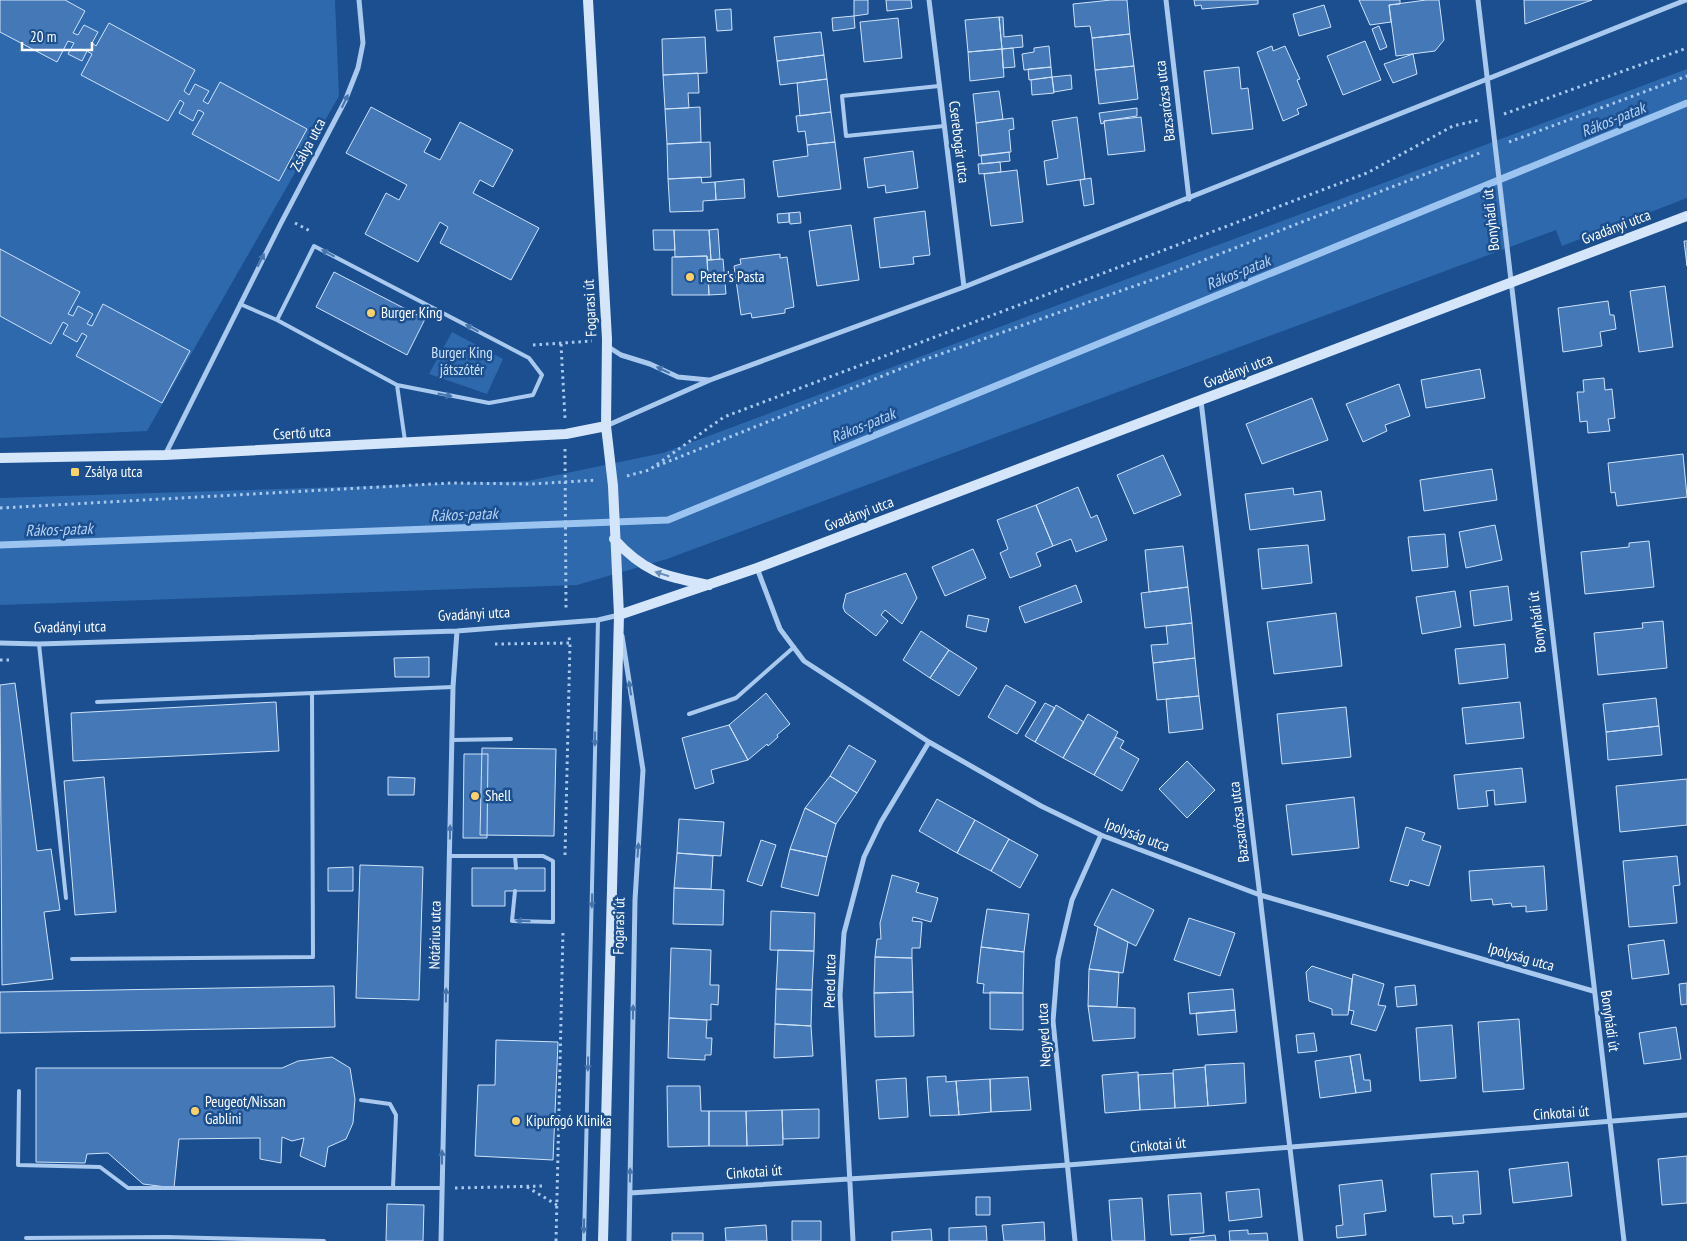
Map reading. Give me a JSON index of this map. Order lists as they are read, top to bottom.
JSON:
{
  "streets": {
    "street": [
      "Bazsarózsa utca",
      "Cserebogár utca",
      "Zsálya utca",
      "Bonyhádi út",
      "Gvadányi utca",
      "Fogarasi út",
      "Csertő utca",
      "Ipolyság utca",
      "Nótárius utca",
      "Pered utca",
      "Negyed utca",
      "Cinkotai út"
    ]
  },
  "crossings": [
    ["Bazsarózsa utca", "Gvadányi utca"],
    ["Bazsarózsa utca", "Ipolyság utca"],
    ["Bazsarózsa utca", "Cinkotai út"],
    ["Zsálya utca", "Csertő utca"],
    ["Bonyhádi út", "Gvadányi utca"],
    ["Bonyhádi út", "Ipolyság utca"],
    ["Bonyhádi út", "Cinkotai út"],
    ["Gvadányi utca", "Fogarasi út"],
    ["Gvadányi utca", "Ipolyság utca"],
    ["Gvadányi utca", "Nótárius utca"],
    ["Fogarasi út", "Csertő utca"],
    ["Fogarasi út", "Cinkotai út"],
    ["Ipolyság utca", "Pered utca"],
    ["Ipolyság utca", "Negyed utca"],
    ["Pered utca", "Cinkotai út"],
    ["Negyed utca", "Cinkotai út"]
  ],
  "one_way": ["Zsálya utca", "Nótárius utca"],
  "water": ["Rákos-patak"],
  "parks": ["Burger King játszótér"],
  "places": {
    "other": [
      "Peter's Pasta",
      "Burger King",
      "Shell",
      "Peugeot/Nissan Gablini",
      "Kipufogó Klinika"
    ],
    "transit": ["Zsálya utca"]
  },
  "scale_bar": "20 m"
}
